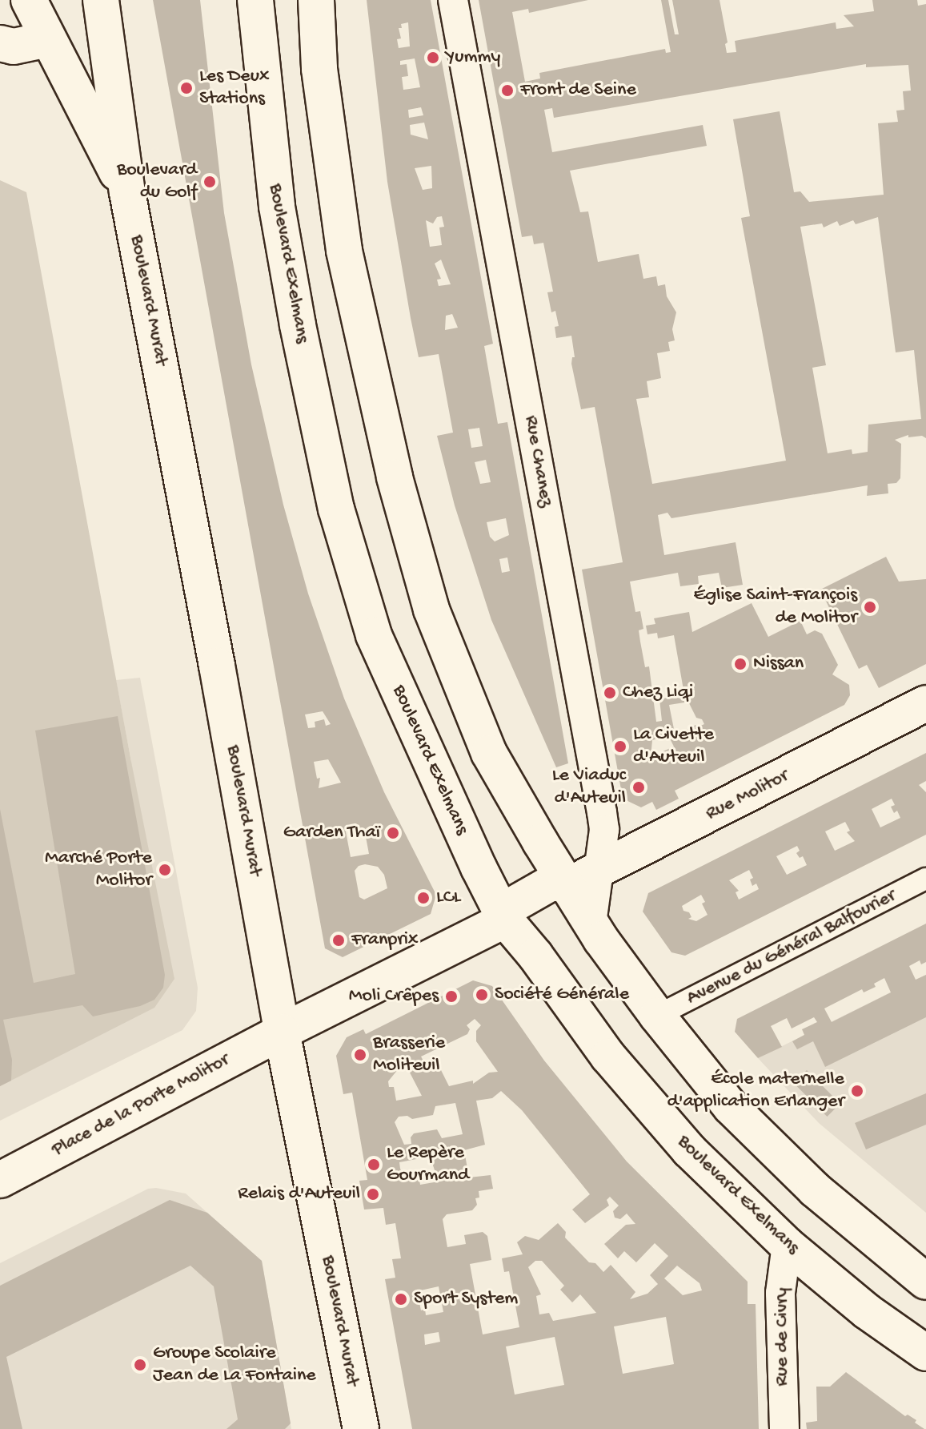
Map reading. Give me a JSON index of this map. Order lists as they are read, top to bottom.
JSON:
{
  "streets": {
    "main road": [
      "Boulevard Exelmans",
      "Boulevard Murat",
      "Rue Molitor",
      "Place de la Porte Molitor"
    ],
    "street": ["Rue Chanez", "Avenue du Général Balfourier", "Rue de Civry"]
  },
  "crossings": [
    ["Boulevard Exelmans", "Rue Molitor"],
    ["Boulevard Exelmans", "Rue de Civry"],
    ["Boulevard Murat", "Rue Molitor"],
    ["Boulevard Murat", "Place de la Porte Molitor"],
    ["Rue Chanez", "Rue Molitor"],
    ["Rue Molitor", "Place de la Porte Molitor"]
  ],
  "places": [
    "Yummy",
    "Les Deux Stations",
    "Front de Seine",
    "Boulevard du Golf",
    "Église Saint-François de Molitor",
    "Nissan",
    "Chez Liqi",
    "La Civette d'Auteuil",
    "Le Viaduc d'Auteuil",
    "Garden Thaï",
    "Marché Porte Molitor",
    "LCL",
    "Franprix",
    "Société Générale",
    "Moli Crêpes",
    "Brasserie Moliteuil",
    "École maternelle d'application Erlanger",
    "Le Repère Gourmand",
    "Relais d'Auteuil",
    "Sport System",
    "Groupe Scolaire Jean de La Fontaine"
  ]
}
